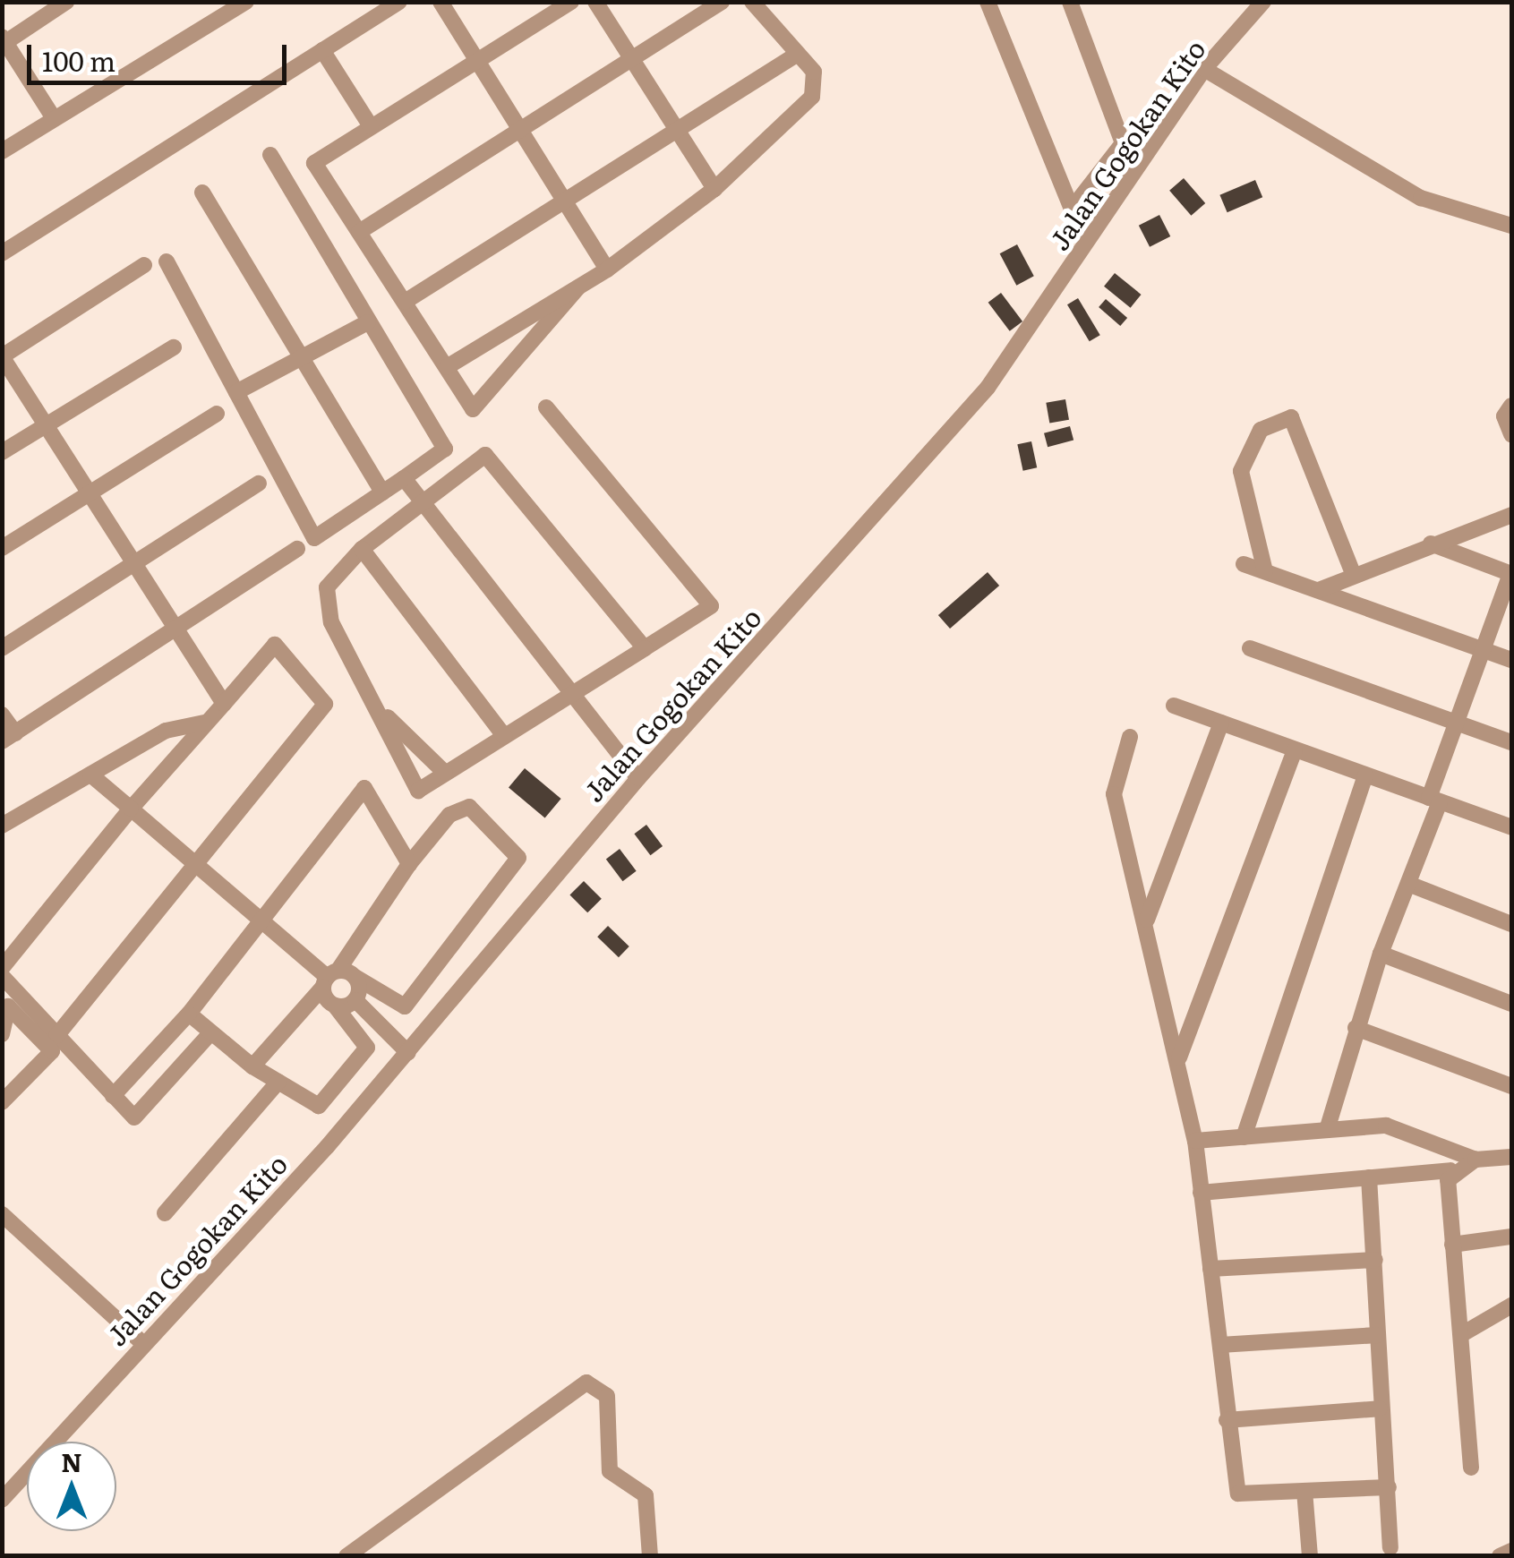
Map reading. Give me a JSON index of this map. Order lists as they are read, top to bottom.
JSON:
{
  "streets": {
    "street": ["Jalan Gogokan Kito"]
  },
  "scale_bar": "100 m",
  "north": "top"
}
